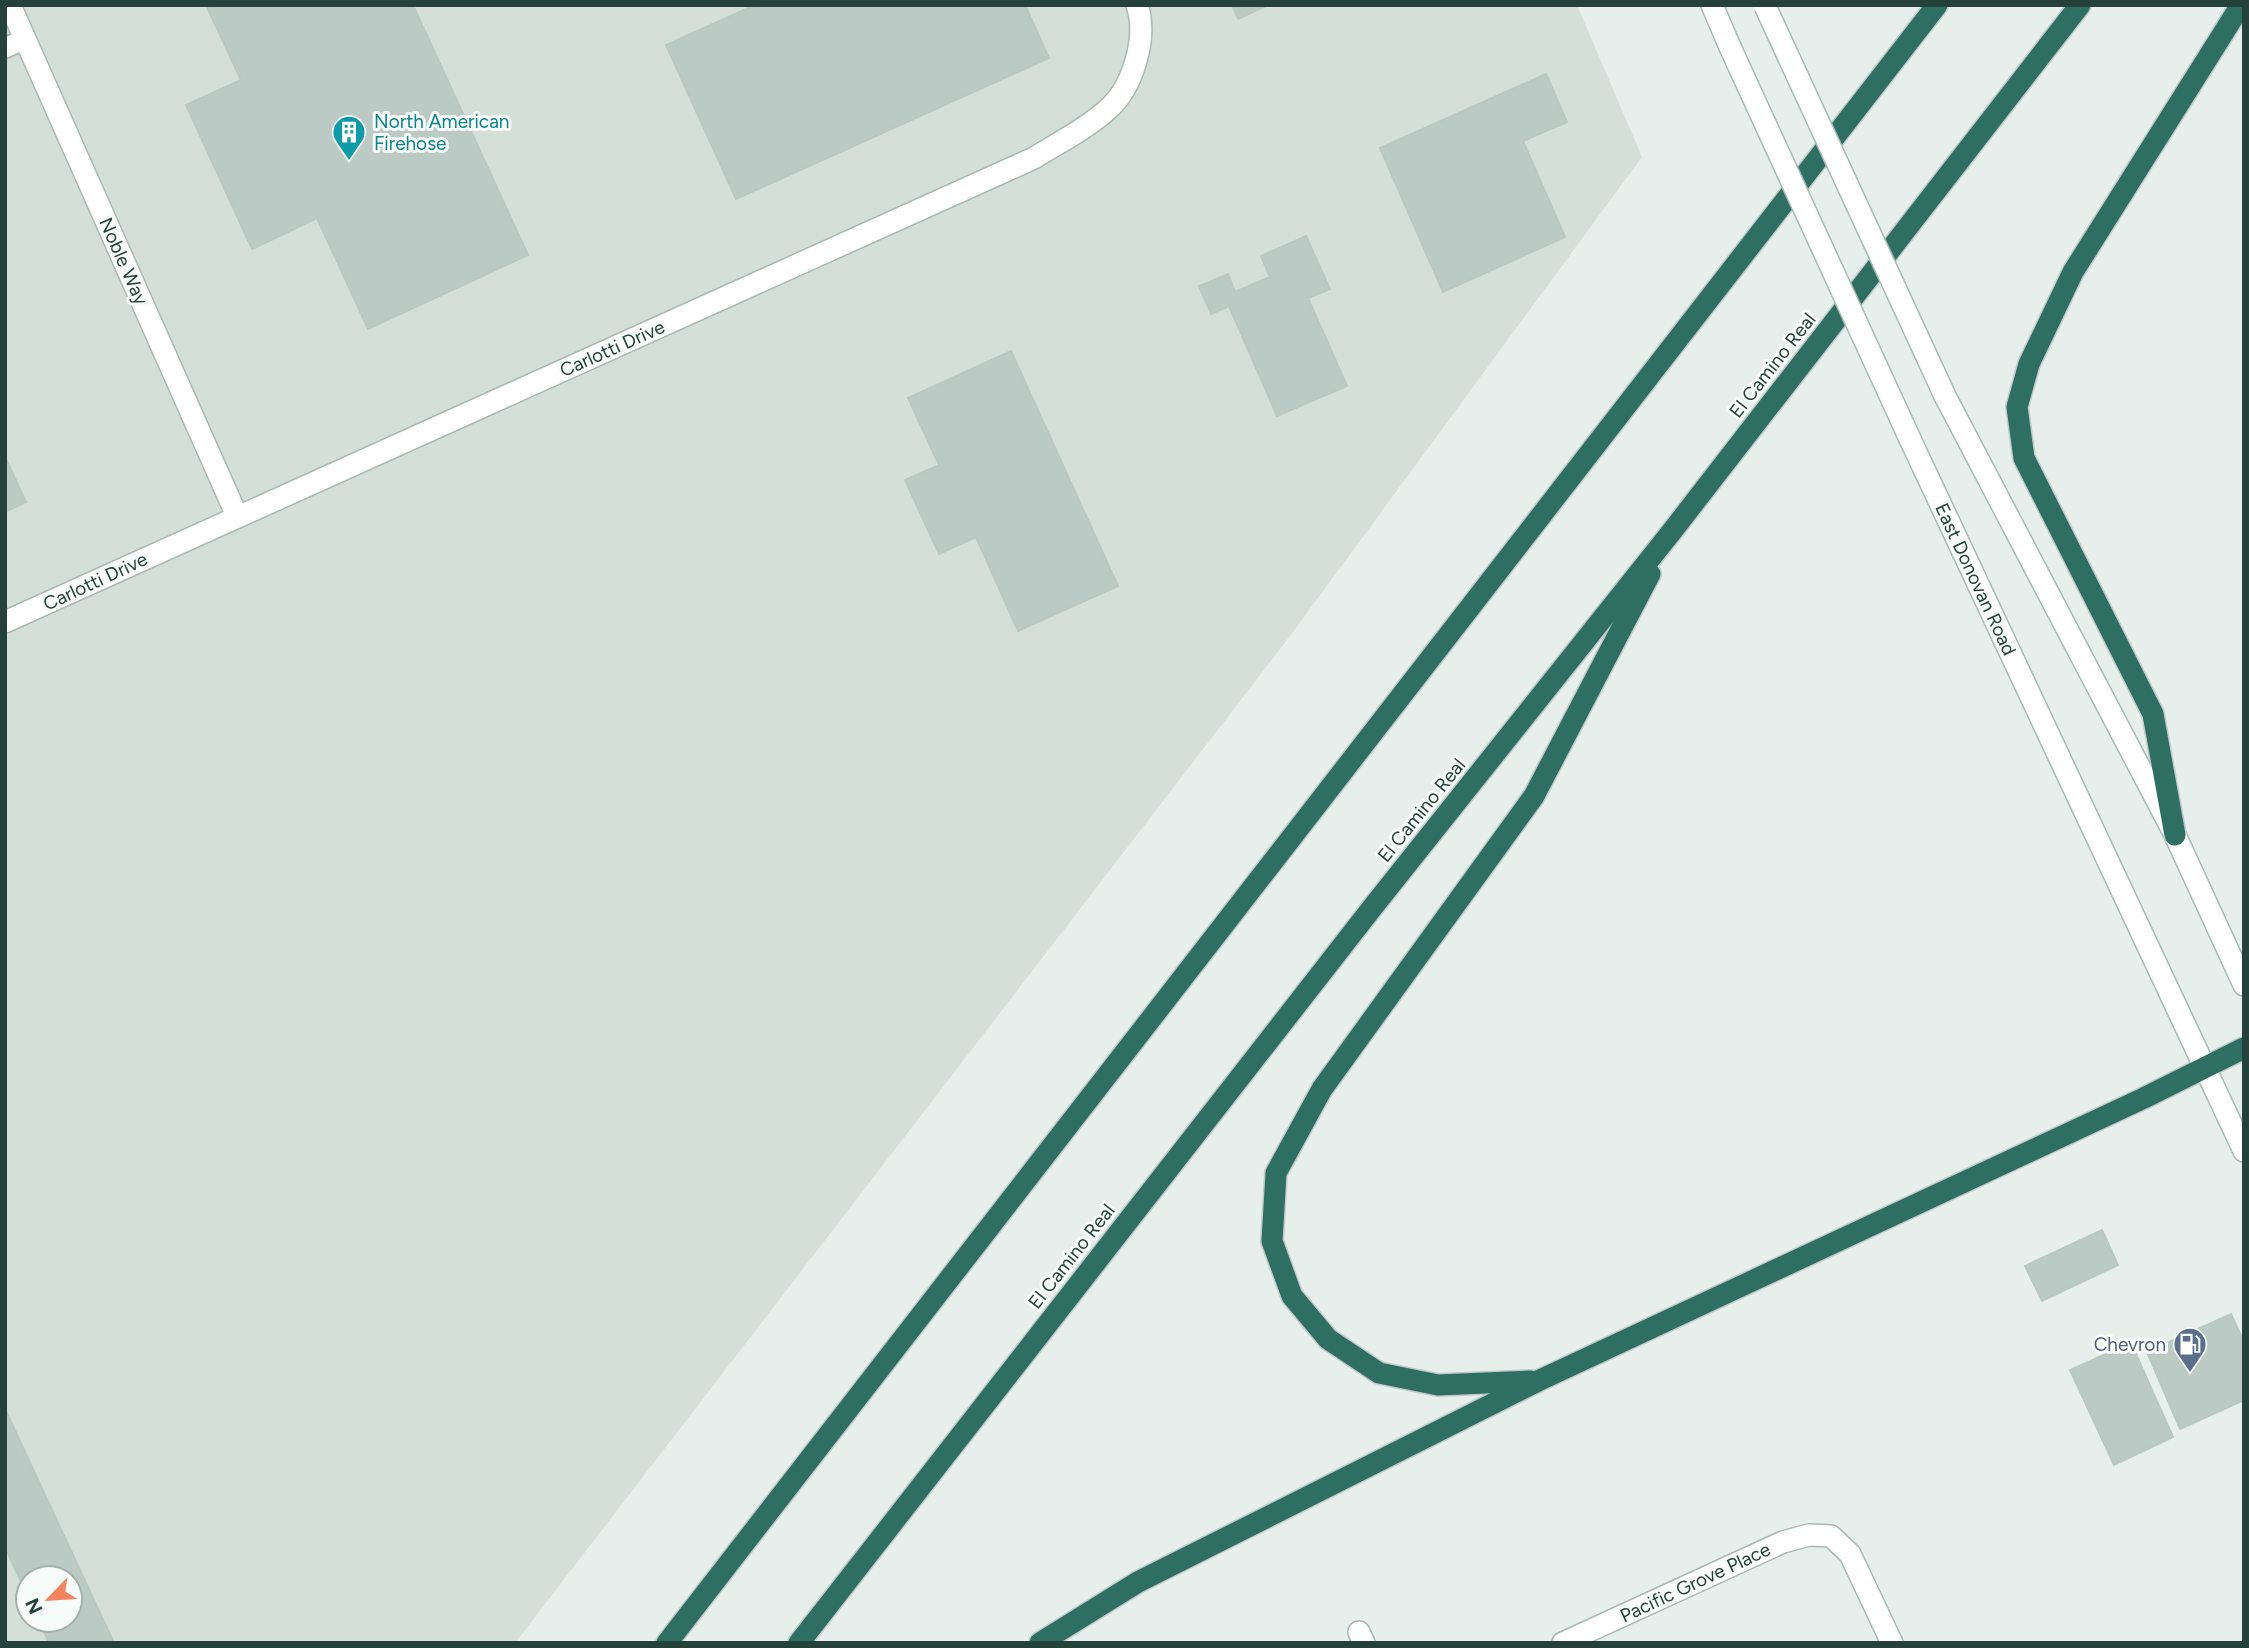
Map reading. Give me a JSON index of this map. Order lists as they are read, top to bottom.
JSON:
{
  "streets": {
    "highway": ["El Camino Real"],
    "main road": [
      "Noble Way",
      "Carlotti Drive",
      "East Donovan Road",
      "Pacific Grove Place"
    ]
  },
  "crossings": [
    ["Noble Way", "Carlotti Drive"]
  ],
  "places": {
    "building": ["North American Firehose"],
    "fuel station": ["Chevron"]
  },
  "north": "bottom left"
}
